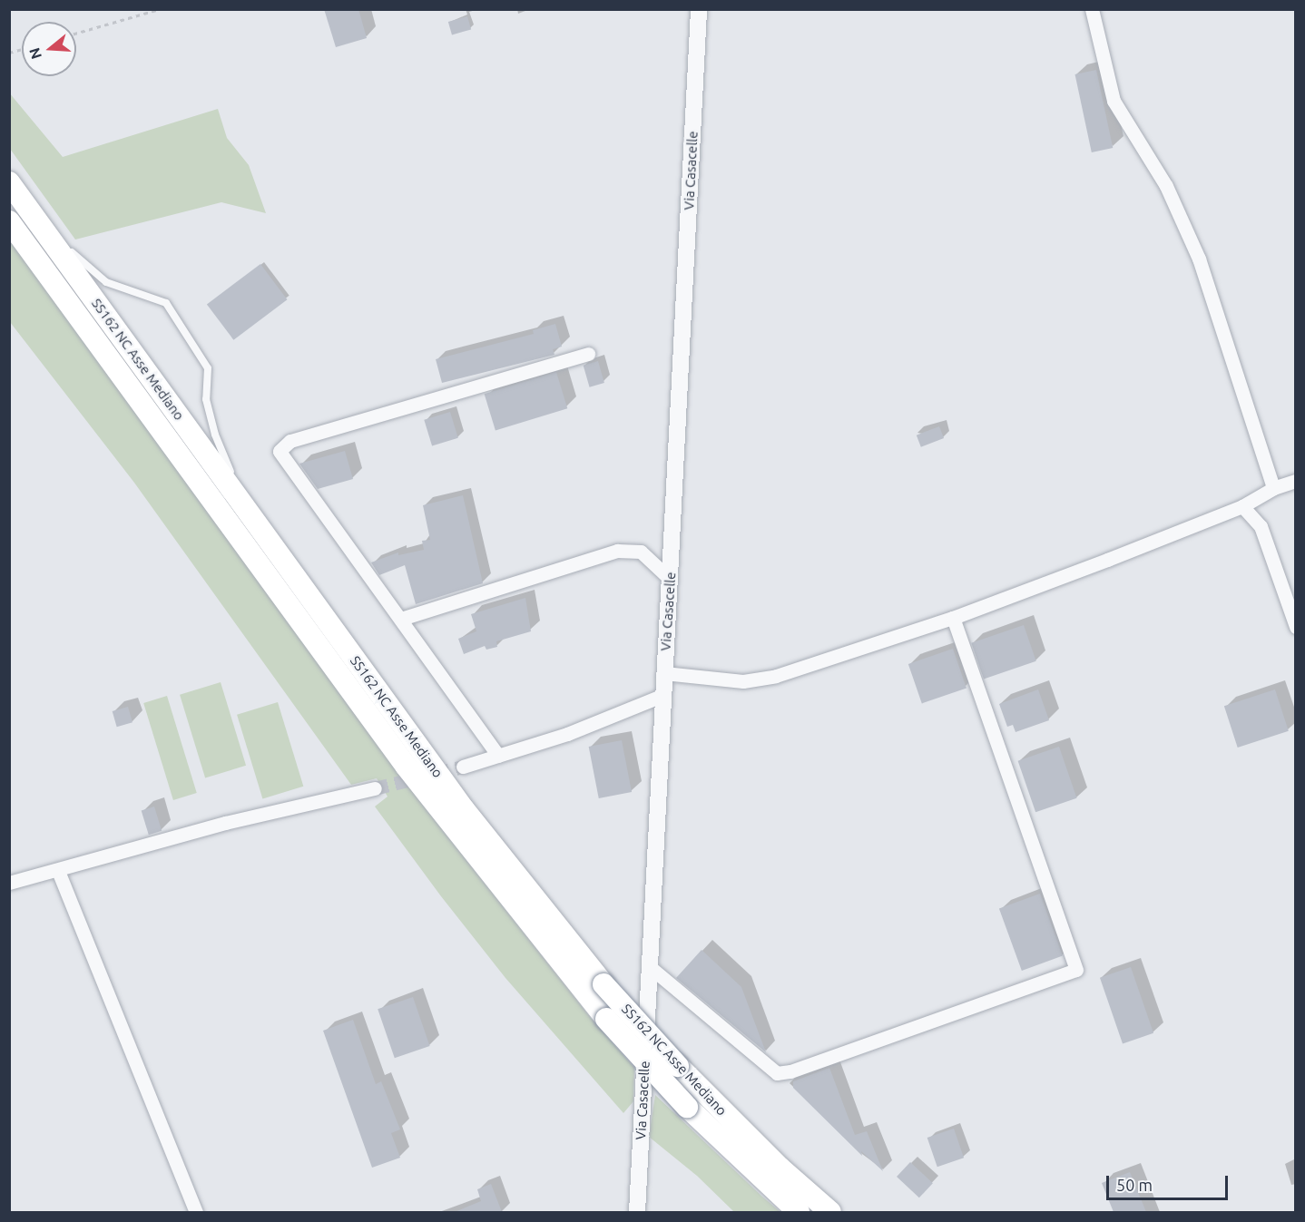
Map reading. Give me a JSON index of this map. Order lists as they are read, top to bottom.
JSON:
{
  "streets": {
    "highway": ["SS162 NC Asse Mediano"],
    "street": ["Via Casacelle"]
  },
  "scale_bar": "50 m",
  "north": "left"
}
